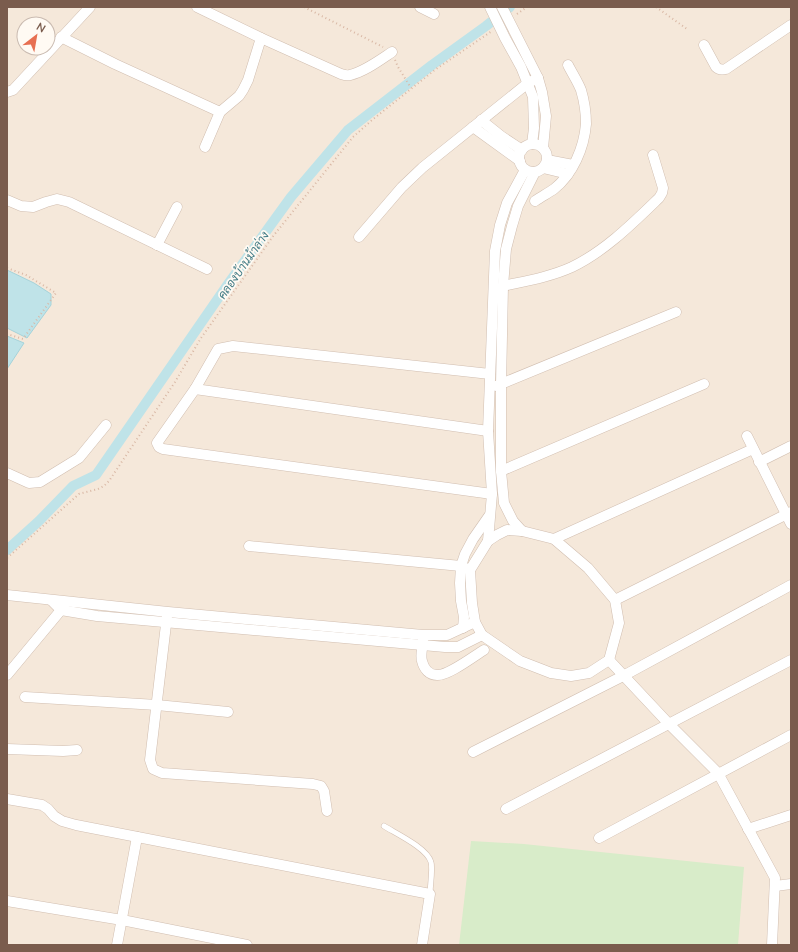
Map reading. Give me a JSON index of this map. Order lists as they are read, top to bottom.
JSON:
{
  "water": ["คลองบ้านม้าล่าง"],
  "north": "top right"
}
